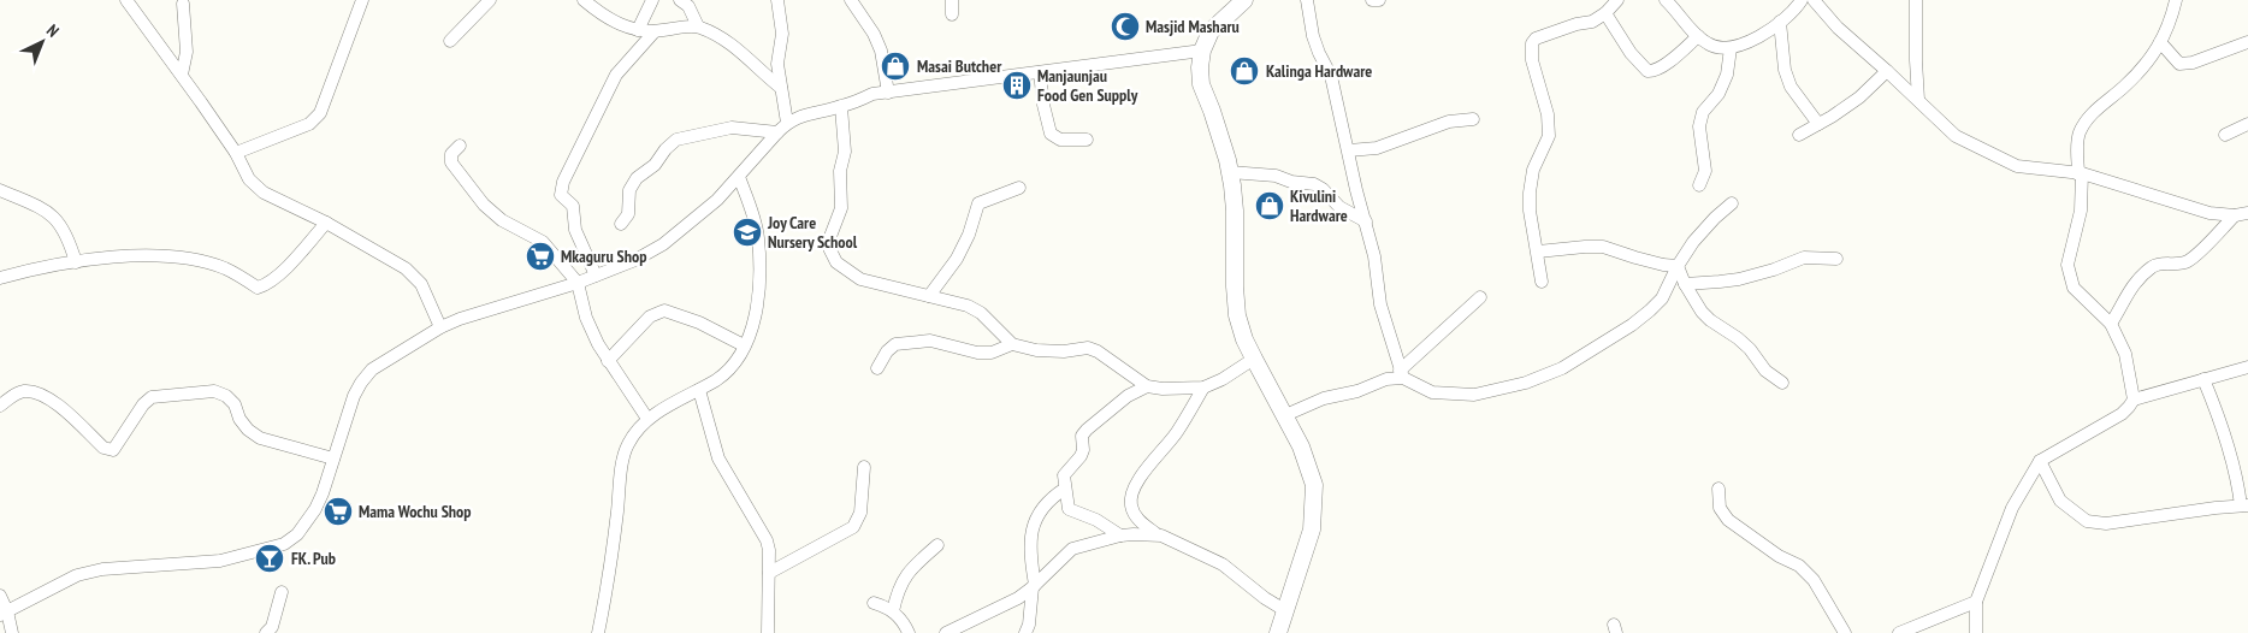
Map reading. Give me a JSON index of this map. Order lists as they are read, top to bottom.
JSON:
{
  "places": {
    "mosque": ["Masjid Masharu"],
    "shop": ["Masai Butcher", "Kalinga Hardware", "Kivulini Hardware"],
    "building": ["Manjaunjau Food Gen Supply"],
    "school or university": ["Joy Care Nursery School"],
    "supermarket": ["Mkaguru Shop", "Mama Wochu Shop"],
    "bar": ["FK. Pub"]
  },
  "north": "top right"
}
